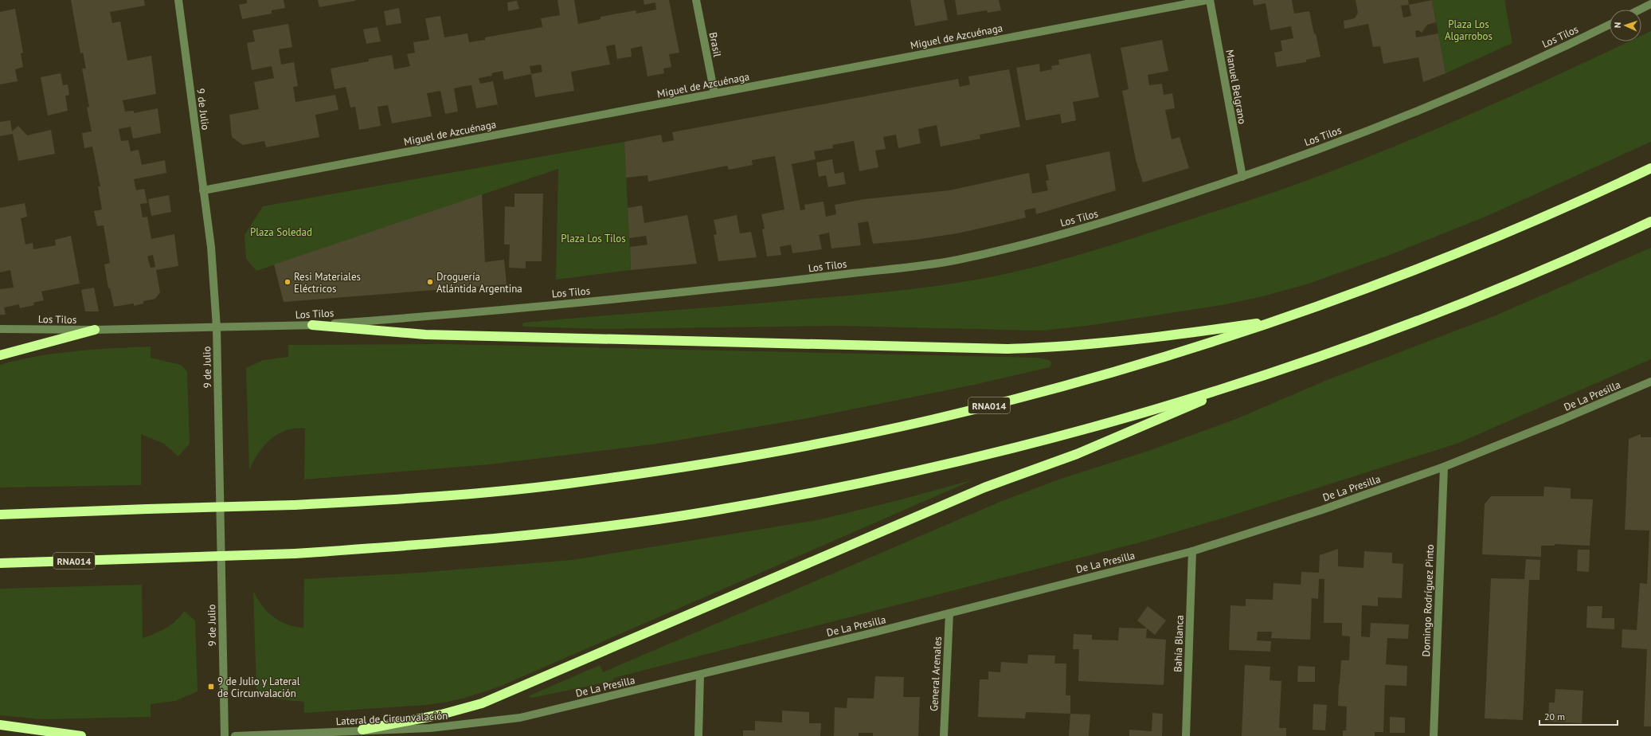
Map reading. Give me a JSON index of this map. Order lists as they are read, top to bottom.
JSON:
{
  "streets": {
    "highway": ["RNA014"],
    "street": [
      "Miguel de Azcuénaga",
      "Los Tilos",
      "Brasil",
      "Manuel Belgrano",
      "9 de Julio",
      "De La Presilla",
      "Domingo Rodríguez Pinto",
      "Bahía Blanca",
      "General Arenales",
      "Lateral de Circunvalación"
    ]
  },
  "crossings": [
    ["Miguel de Azcuénaga", "Brasil"],
    ["Miguel de Azcuénaga", "Manuel Belgrano"],
    ["Miguel de Azcuénaga", "9 de Julio"],
    ["Los Tilos", "Manuel Belgrano"],
    ["Los Tilos", "9 de Julio"],
    ["De La Presilla", "Domingo Rodríguez Pinto"],
    ["De La Presilla", "Bahía Blanca"],
    ["De La Presilla", "General Arenales"],
    ["De La Presilla", "Lateral de Circunvalación"]
  ],
  "parks": ["Plaza Los Algarrobos", "Plaza Soledad", "Plaza Los Tilos"],
  "places": {
    "other": ["Resi Materiales Eléctricos", "Droguería Atlántida Argentina"],
    "transit": ["9 de Julio y Lateral de Circunvalación"]
  },
  "scale_bar": "20 m",
  "north": "left"
}
